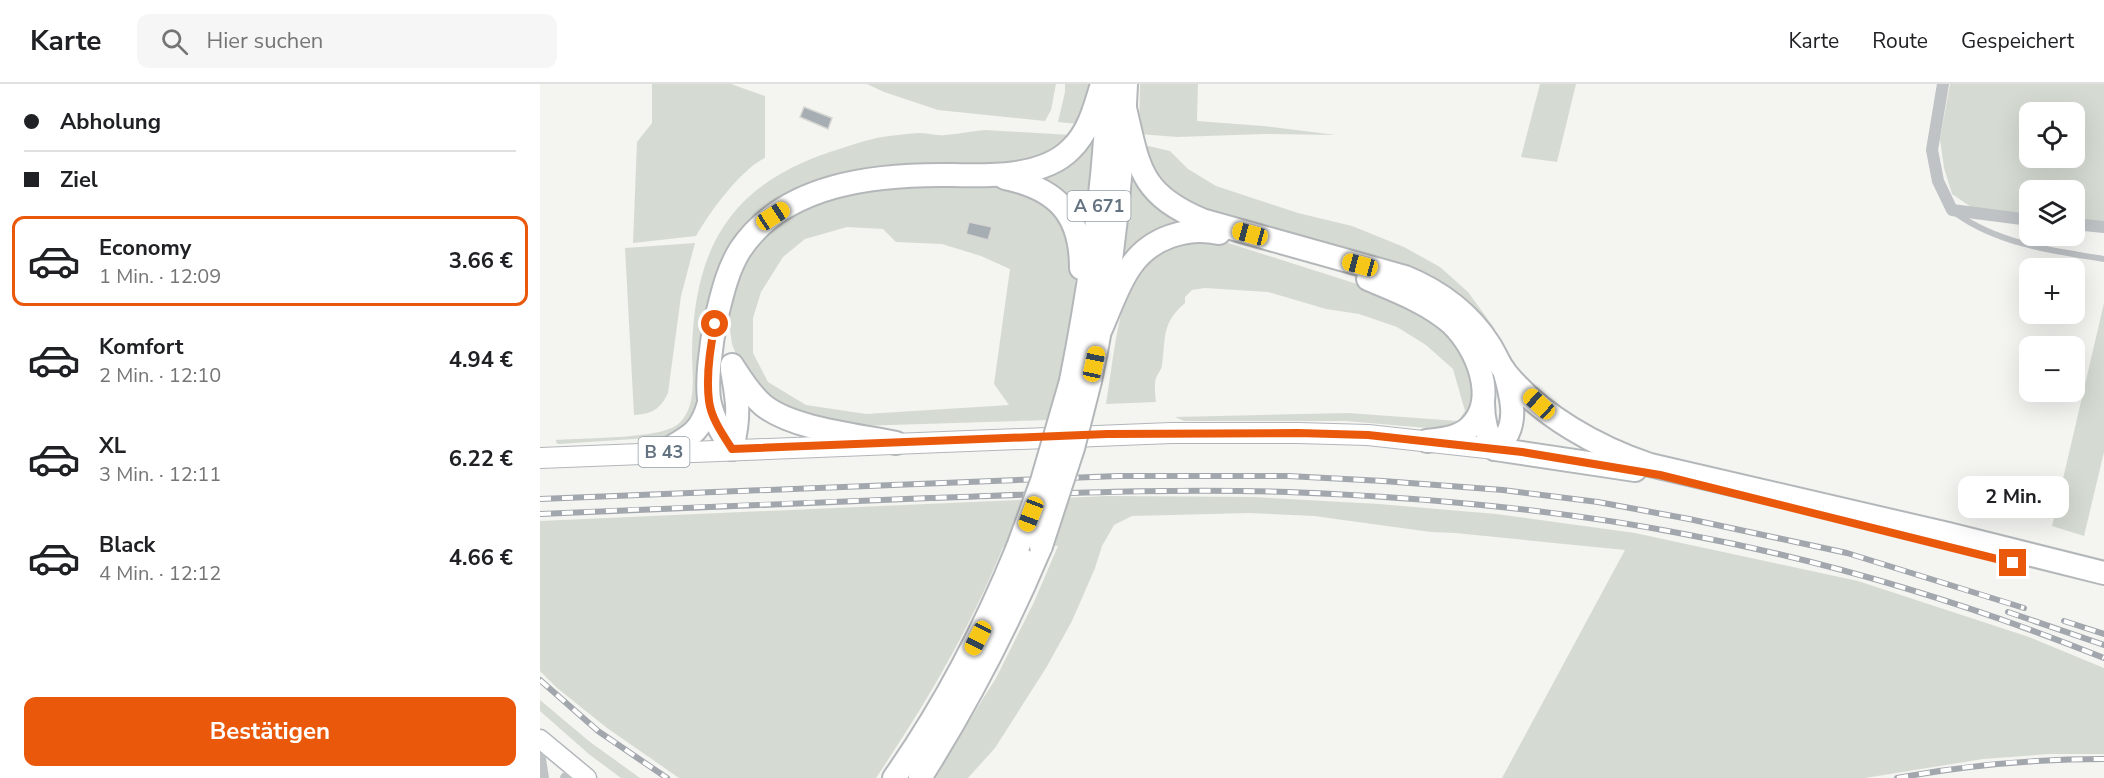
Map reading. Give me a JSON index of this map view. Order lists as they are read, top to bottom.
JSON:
{
  "streets": {
    "highway": ["A 671", "B 43"]
  },
  "page": {
    "header": "Karte",
    "search": "Hier suchen",
    "nav": ["Karte", "Route", "Gespeichert"],
    "banner": ["Abholung", "Ziel"],
    "map_buttons": ["+", "−"],
    "list": [
      {
        "name": "Economy",
        "note": "1 Min. · 12:09",
        "value": "3.66 €"
      },
      {
        "name": "Komfort",
        "note": "2 Min. · 12:10",
        "value": "4.94 €"
      },
      {
        "name": "XL",
        "note": "3 Min. · 12:11",
        "value": "6.22 €"
      },
      {
        "name": "Black",
        "note": "4 Min. · 12:12",
        "value": "4.66 €"
      }
    ],
    "bubble": "2 Min.",
    "buttons": "Bestätigen"
  }
}
